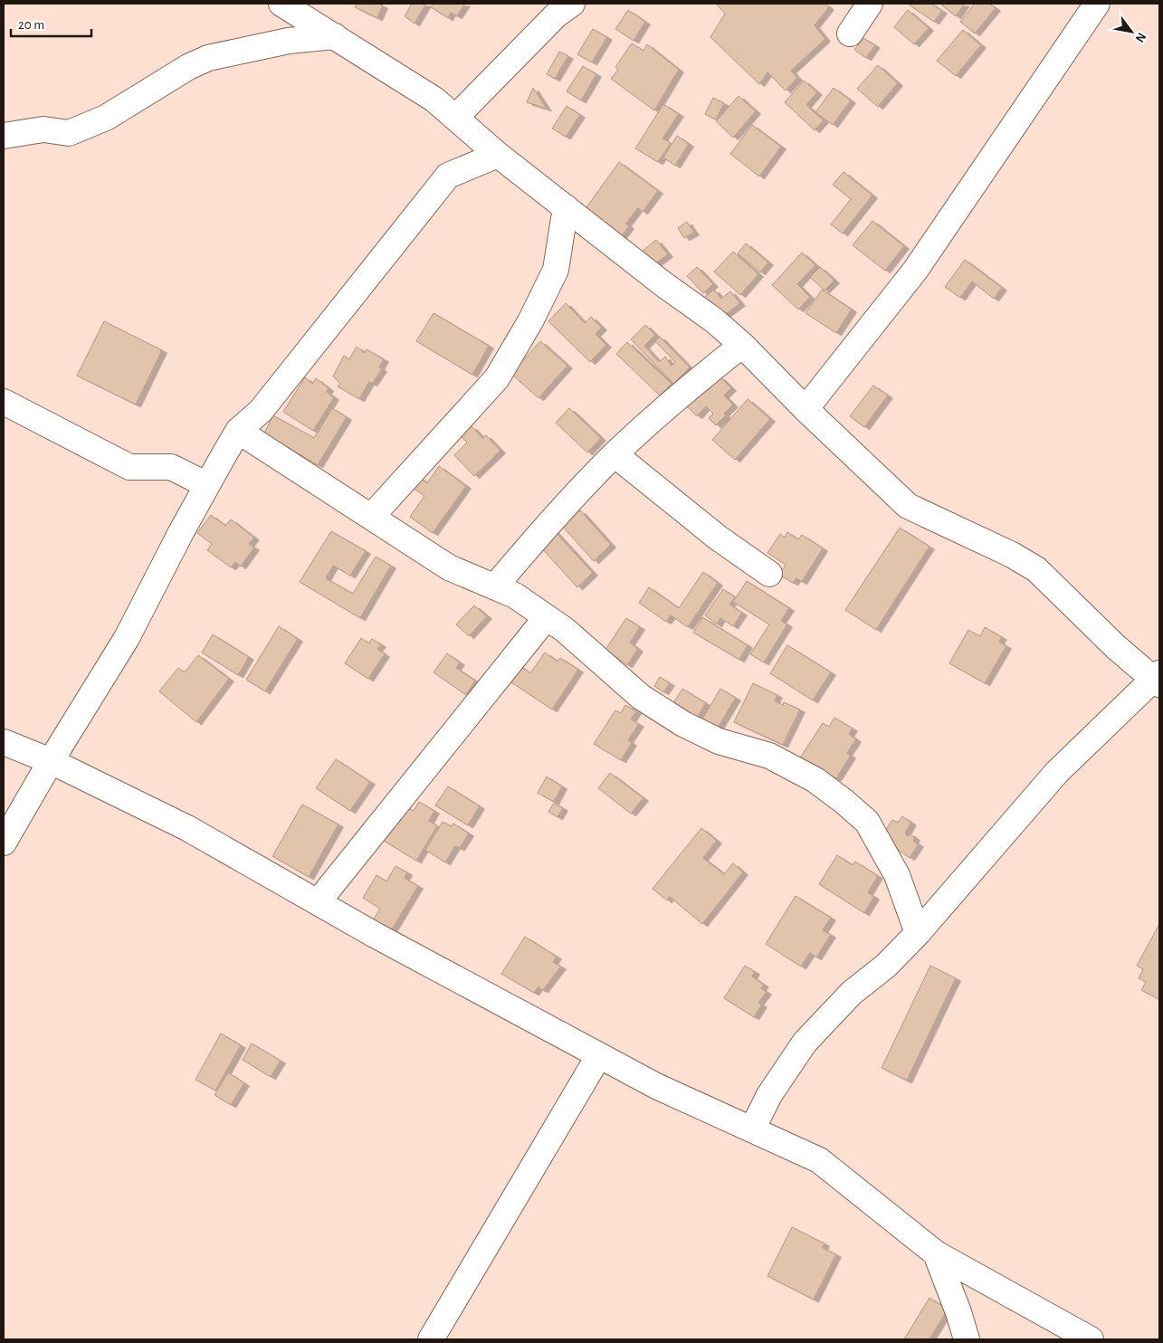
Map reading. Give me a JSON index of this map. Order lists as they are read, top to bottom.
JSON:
{
  "scale_bar": "20 m",
  "north": "bottom right"
}
